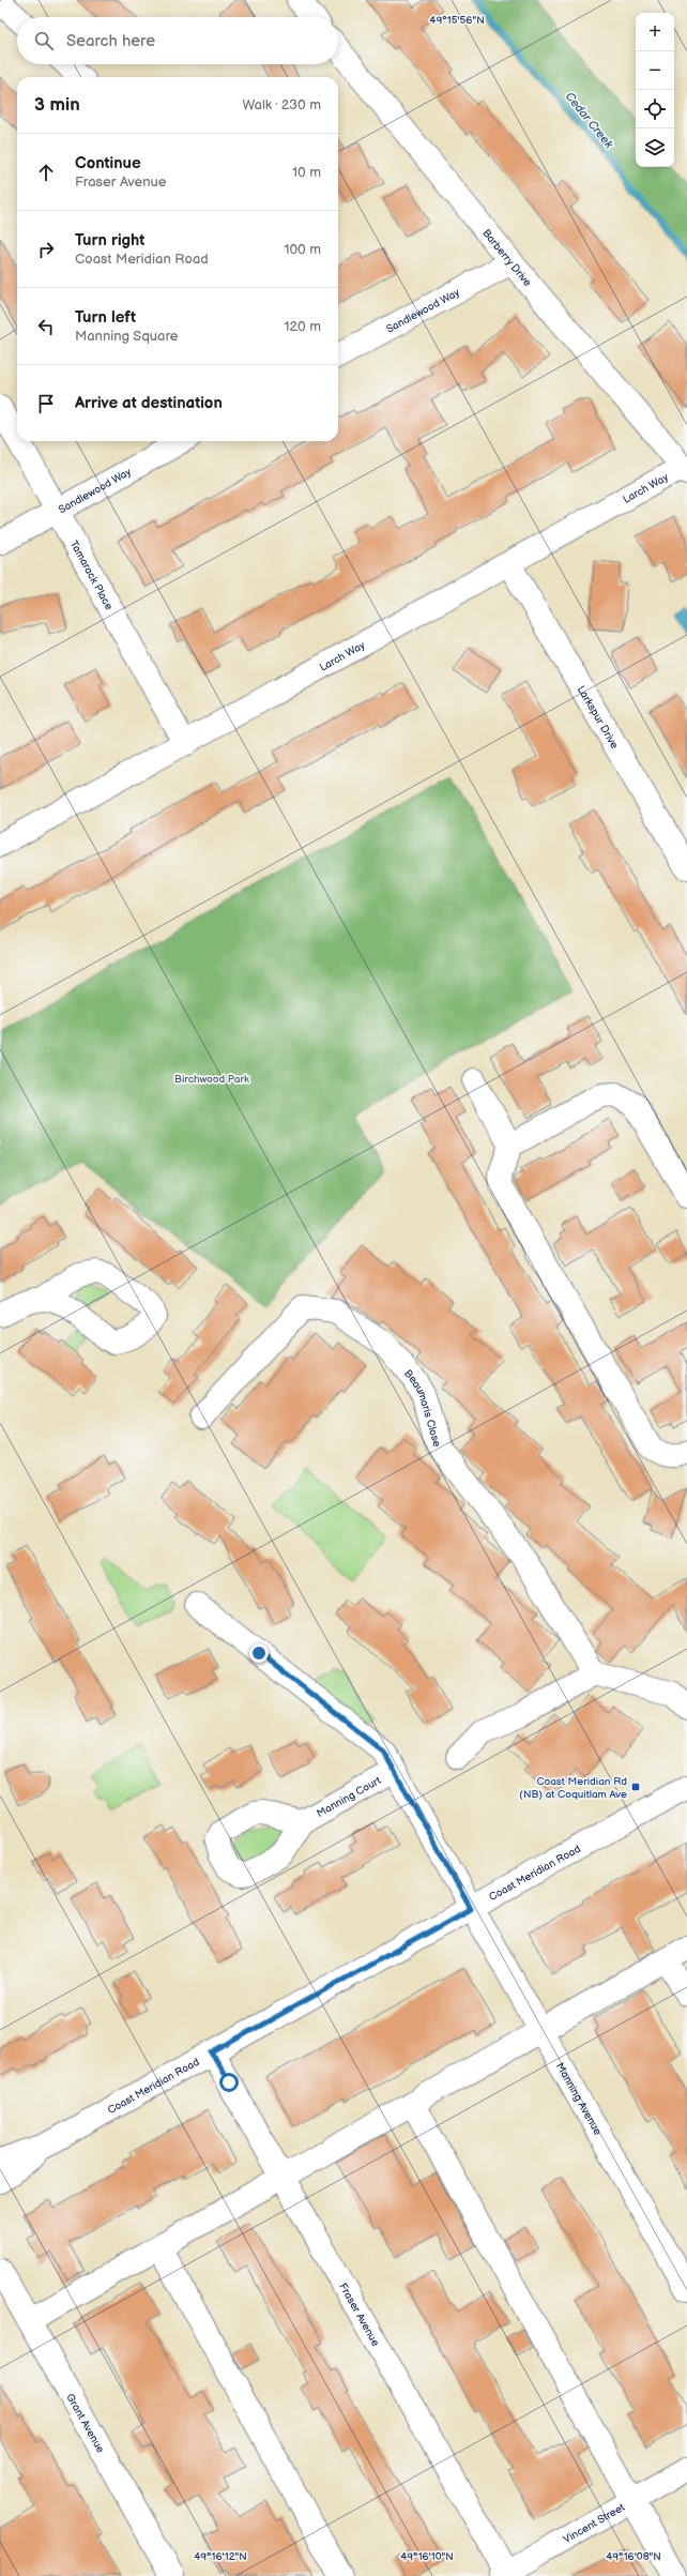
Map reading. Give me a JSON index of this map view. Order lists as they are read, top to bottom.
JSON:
{
  "streets": {
    "street": [
      "Barberry Drive",
      "Sandlewood Way",
      "Larch Way",
      "Tamarack Place",
      "Larkspur Drive",
      "Beaumaris Close",
      "Manning Court",
      "Coast Meridian Road",
      "Manning Avenue",
      "Fraser Avenue",
      "Grant Avenue",
      "Vincent Street"
    ]
  },
  "crossings": [
    ["Barberry Drive", "Sandlewood Way"],
    ["Barberry Drive", "Larch Way"],
    ["Sandlewood Way", "Tamarack Place"],
    ["Larch Way", "Tamarack Place"],
    ["Larch Way", "Larkspur Drive"],
    ["Manning Court", "Manning Avenue"],
    ["Coast Meridian Road", "Manning Avenue"],
    ["Coast Meridian Road", "Fraser Avenue"],
    ["Fraser Avenue", "Vincent Street"]
  ],
  "water": ["Cedar Creek"],
  "parks": ["Birchwood Park"],
  "places": {
    "transit": ["Coast Meridian Rd (NB) at Coquitlam Ave"]
  },
  "page": {
    "map_buttons": ["+", "−"],
    "search": "Search here",
    "heading": ["3 min", "Walk · 230 m"],
    "list": [
      ["Continue", "Fraser Avenue", "10 m"],
      ["Turn right", "Coast Meridian Road", "100 m"],
      ["Turn left", "Manning Square", "120 m"],
      "Arrive at destination"
    ]
  },
  "coordinates": [
    "49°15'56\"N",
    "49°16'12\"N",
    "49°16'10\"N",
    "49°16'08\"N"
  ]
}
